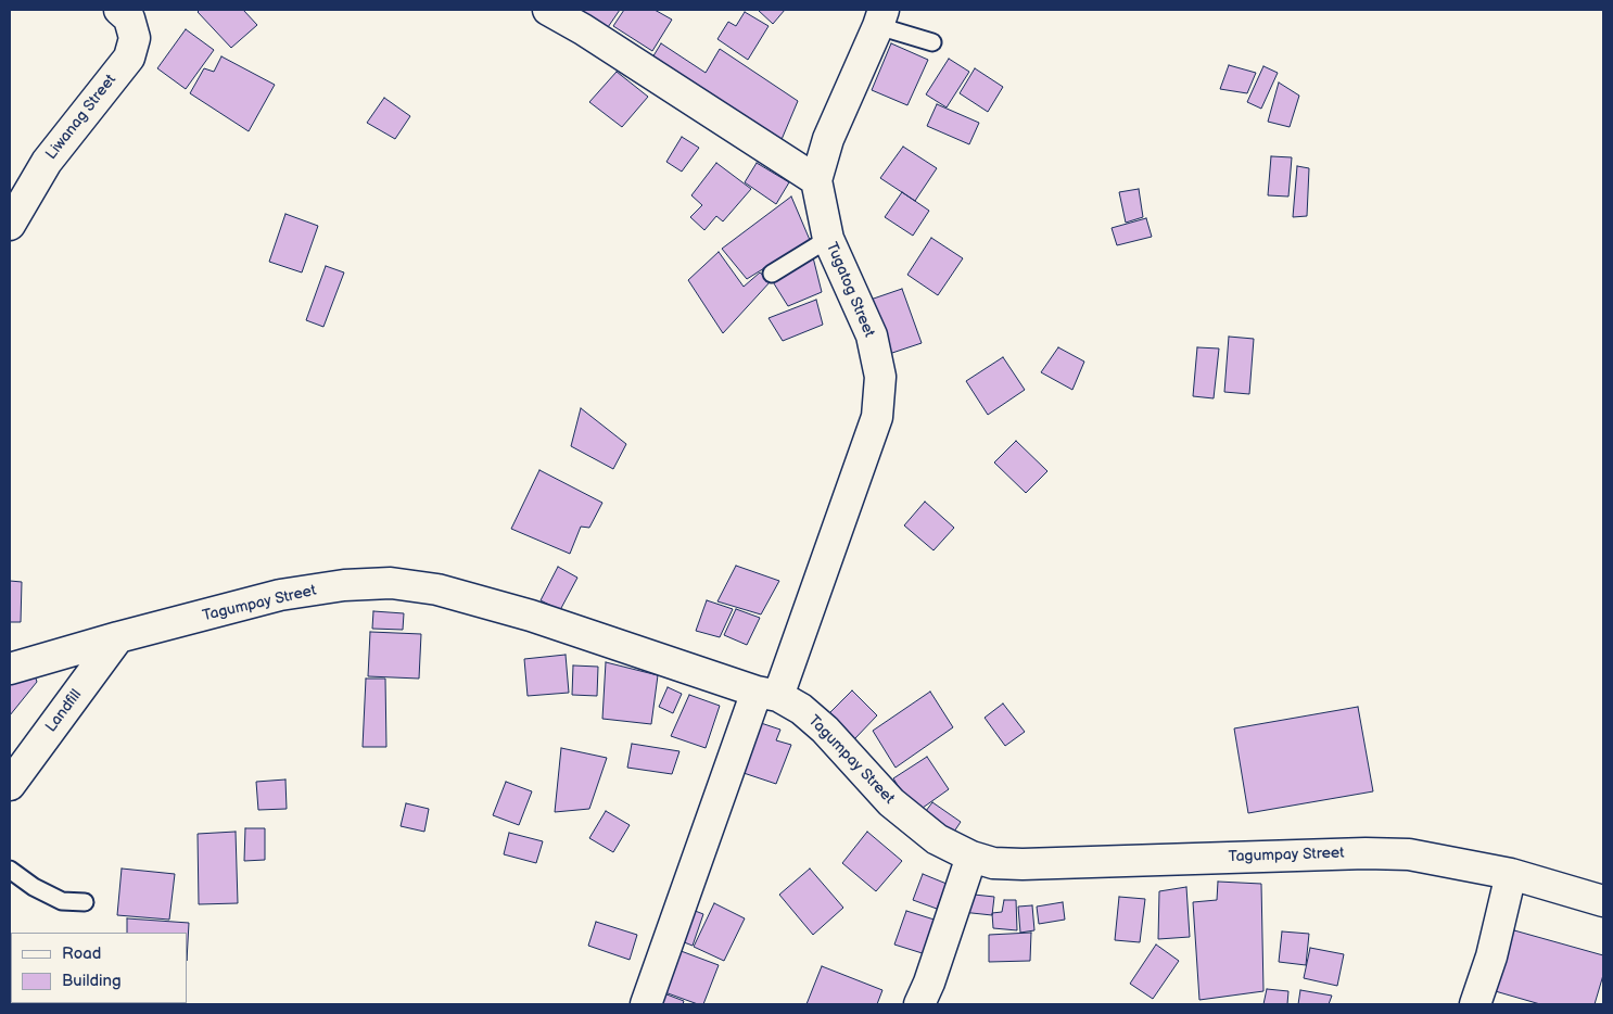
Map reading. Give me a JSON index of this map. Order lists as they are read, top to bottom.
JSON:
{
  "streets": {
    "street": [
      "Liwanag Street",
      "Tugatog Street",
      "Tagumpay Street",
      "Landfill"
    ]
  },
  "crossings": [
    ["Tugatog Street", "Tagumpay Street"],
    ["Tagumpay Street", "Landfill"]
  ],
  "legend": ["Road", "Building"]
}
